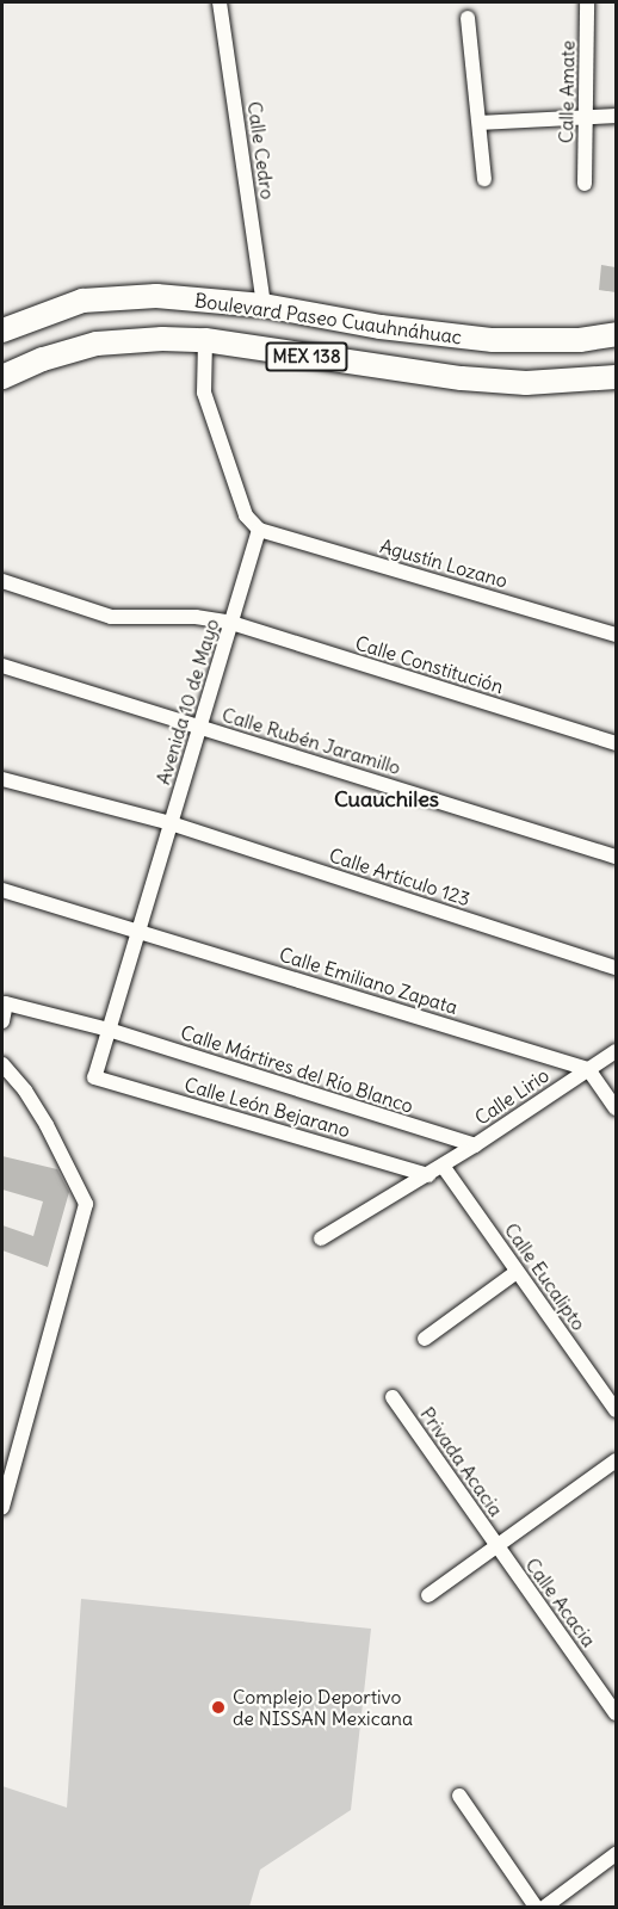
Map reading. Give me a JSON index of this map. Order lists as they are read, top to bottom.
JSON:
{
  "streets": {
    "main road": ["Boulevard Paseo Cuauhnáhuac", "MEX 138"],
    "street": [
      "Calle Amate",
      "Calle Cedro",
      "Agustín Lozano",
      "Calle Constitución",
      "Avenida 10 de Mayo",
      "Calle Rubén Jaramillo",
      "Calle Artículo 123",
      "Calle Emiliano Zapata",
      "Calle Mártires del Río Blanco",
      "Calle Lirio",
      "Calle León Bejarano",
      "Calle Eucalipto",
      "Privada Acacia",
      "Calle Acacia"
    ]
  },
  "crossings": [
    ["Calle Cedro", "Boulevard Paseo Cuauhnáhuac"],
    ["Agustín Lozano", "Avenida 10 de Mayo"],
    ["Calle Constitución", "Avenida 10 de Mayo"],
    ["Avenida 10 de Mayo", "Calle Rubén Jaramillo"],
    ["Avenida 10 de Mayo", "Calle Artículo 123"],
    ["Avenida 10 de Mayo", "Calle Emiliano Zapata"],
    ["Avenida 10 de Mayo", "Calle Mártires del Río Blanco"],
    ["Avenida 10 de Mayo", "Calle León Bejarano"],
    ["Calle Emiliano Zapata", "Calle Lirio"],
    ["Calle Mártires del Río Blanco", "Calle Lirio"],
    ["Calle Lirio", "Calle León Bejarano"],
    ["Calle Lirio", "Calle Eucalipto"],
    ["Privada Acacia", "Calle Acacia"]
  ],
  "districts": ["Cuauchiles"],
  "places": ["Complejo Deportivo de NISSAN Mexicana"]
}
